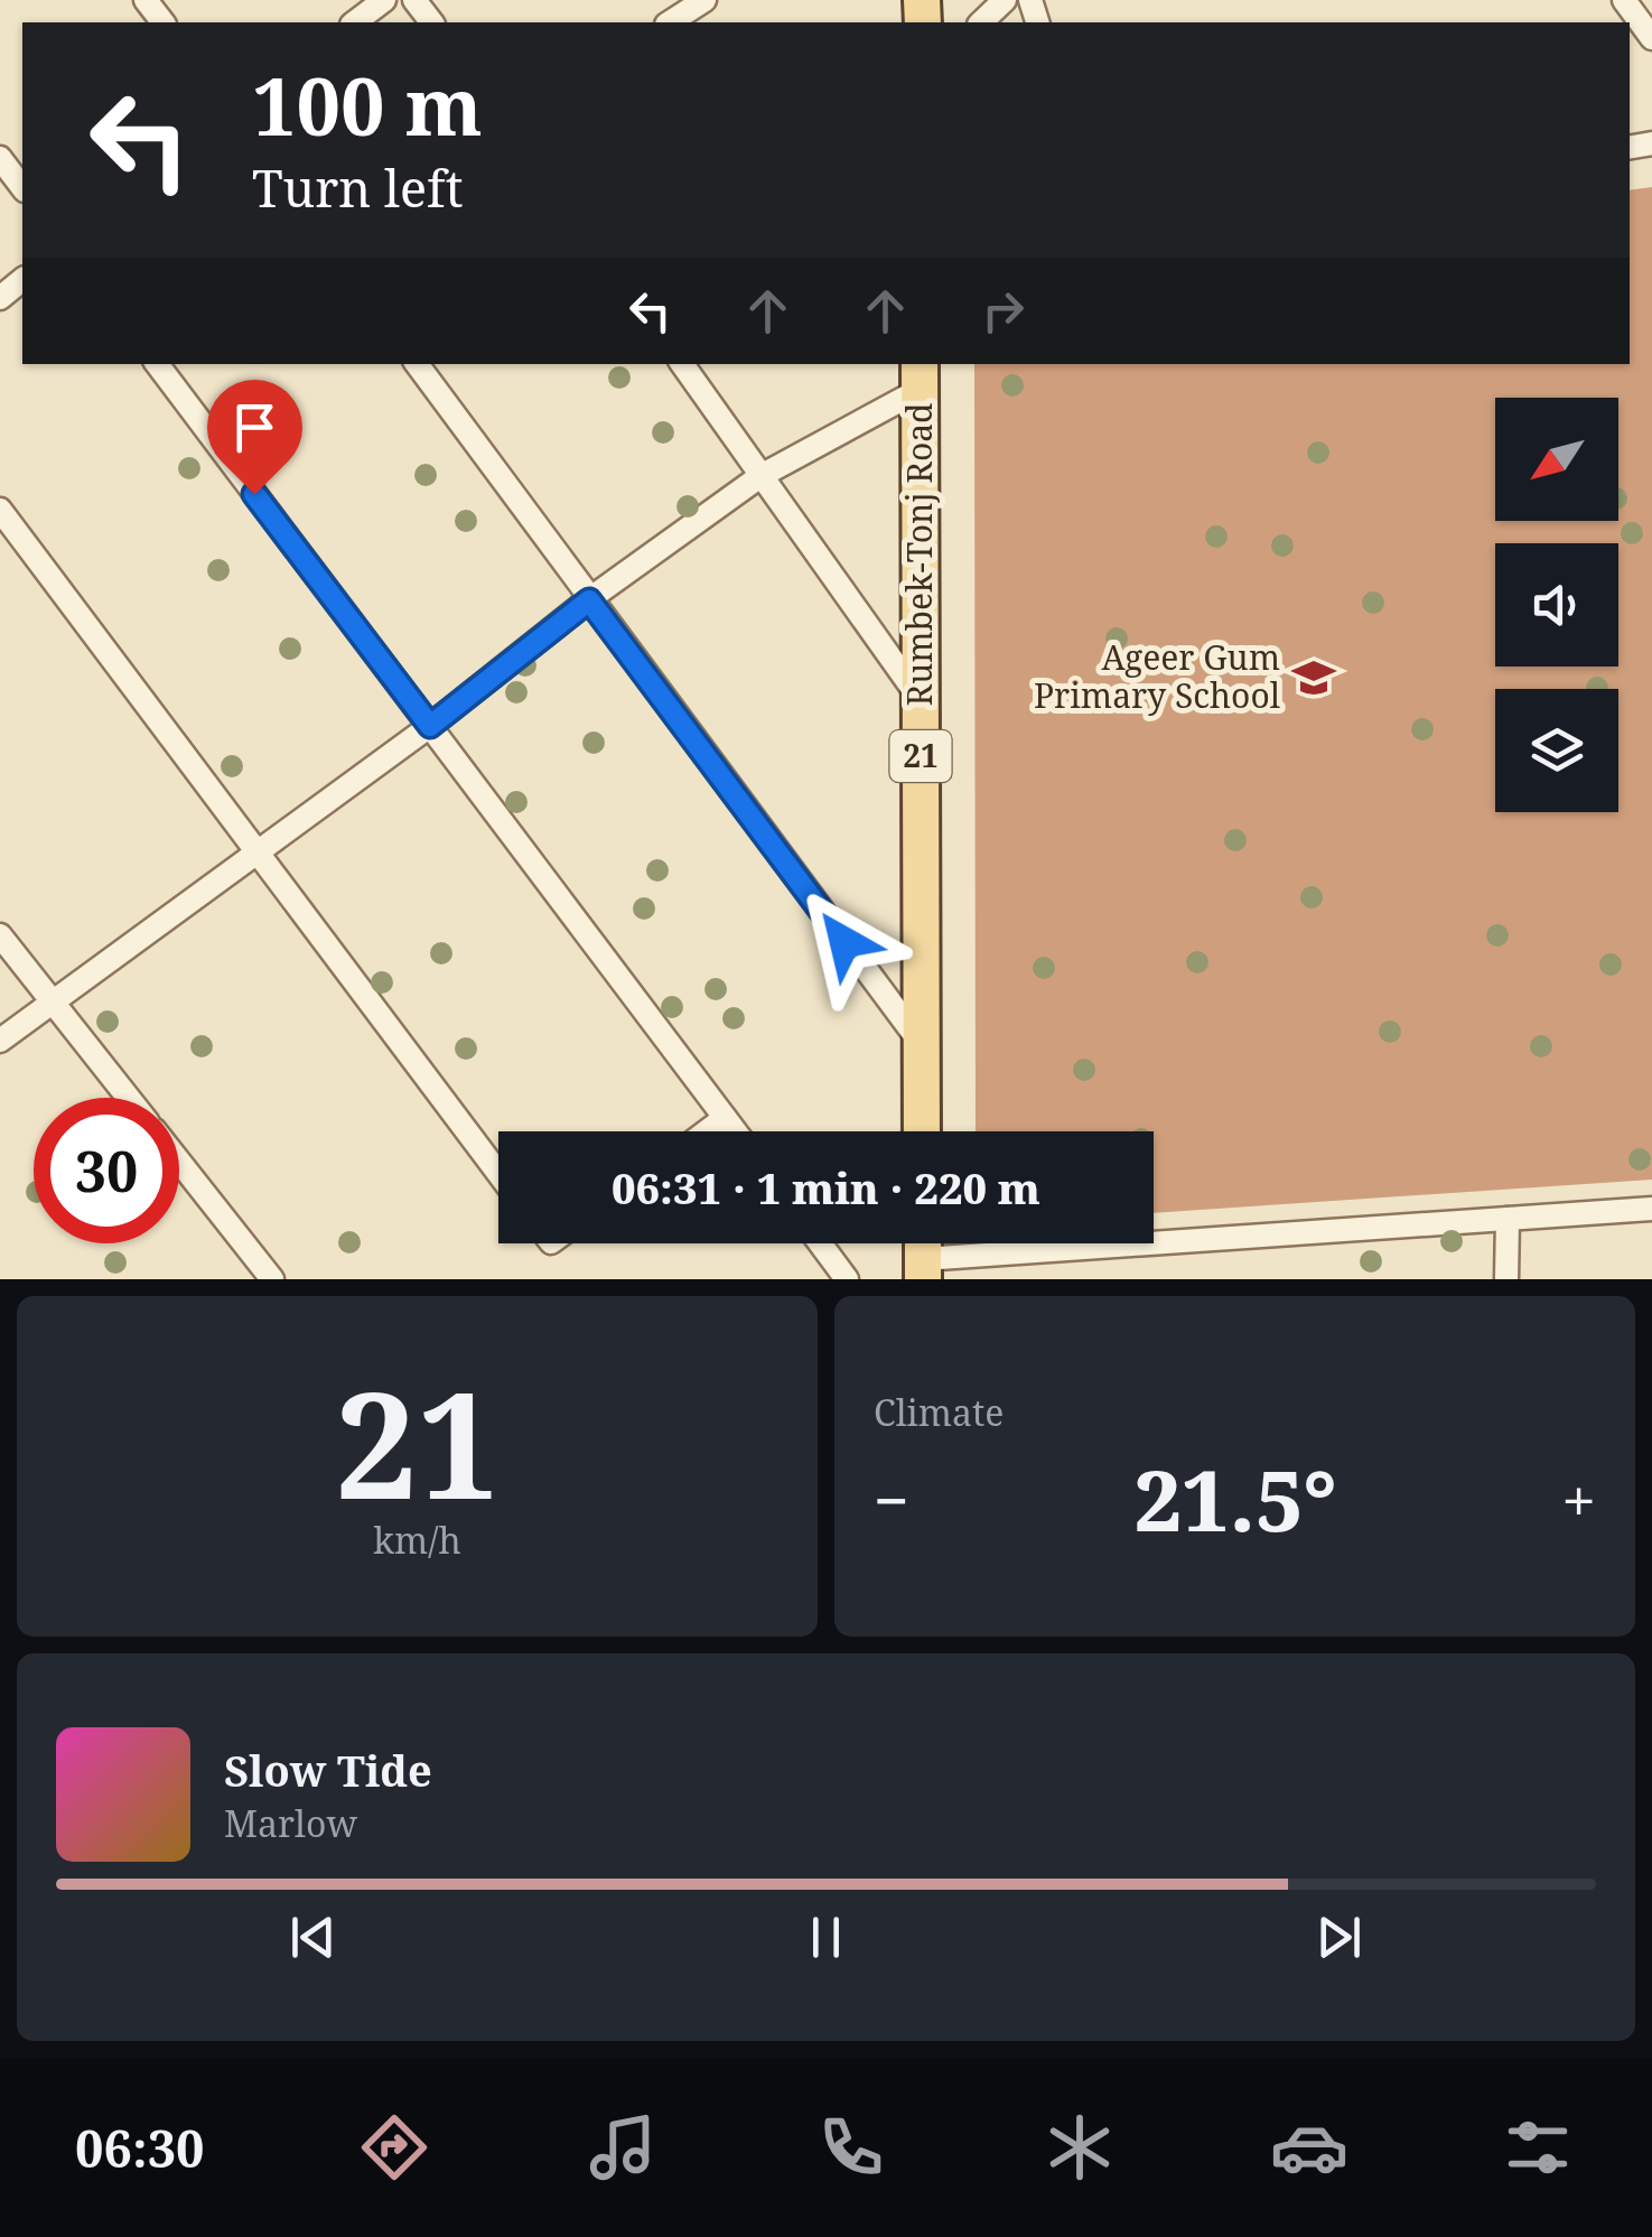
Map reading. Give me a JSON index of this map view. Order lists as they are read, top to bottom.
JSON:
{
  "streets": {
    "main road": ["Rumbek-Tonj Road", "21"]
  },
  "places": {
    "school or university": ["Ageer Gum Primary School"]
  },
  "north": "bottom left",
  "page": {
    "turn": ["100 m", "Turn left"],
    "limit": "30",
    "trip": "06:31 · 1 min · 220 m",
    "tile": [
      ["21", "km/h"],
      "Climate"
    ],
    "heat": ["−", "21.5°", "+"],
    "song": ["Slow Tide", "Marlow"],
    "tabs": "06:30"
  }
}
